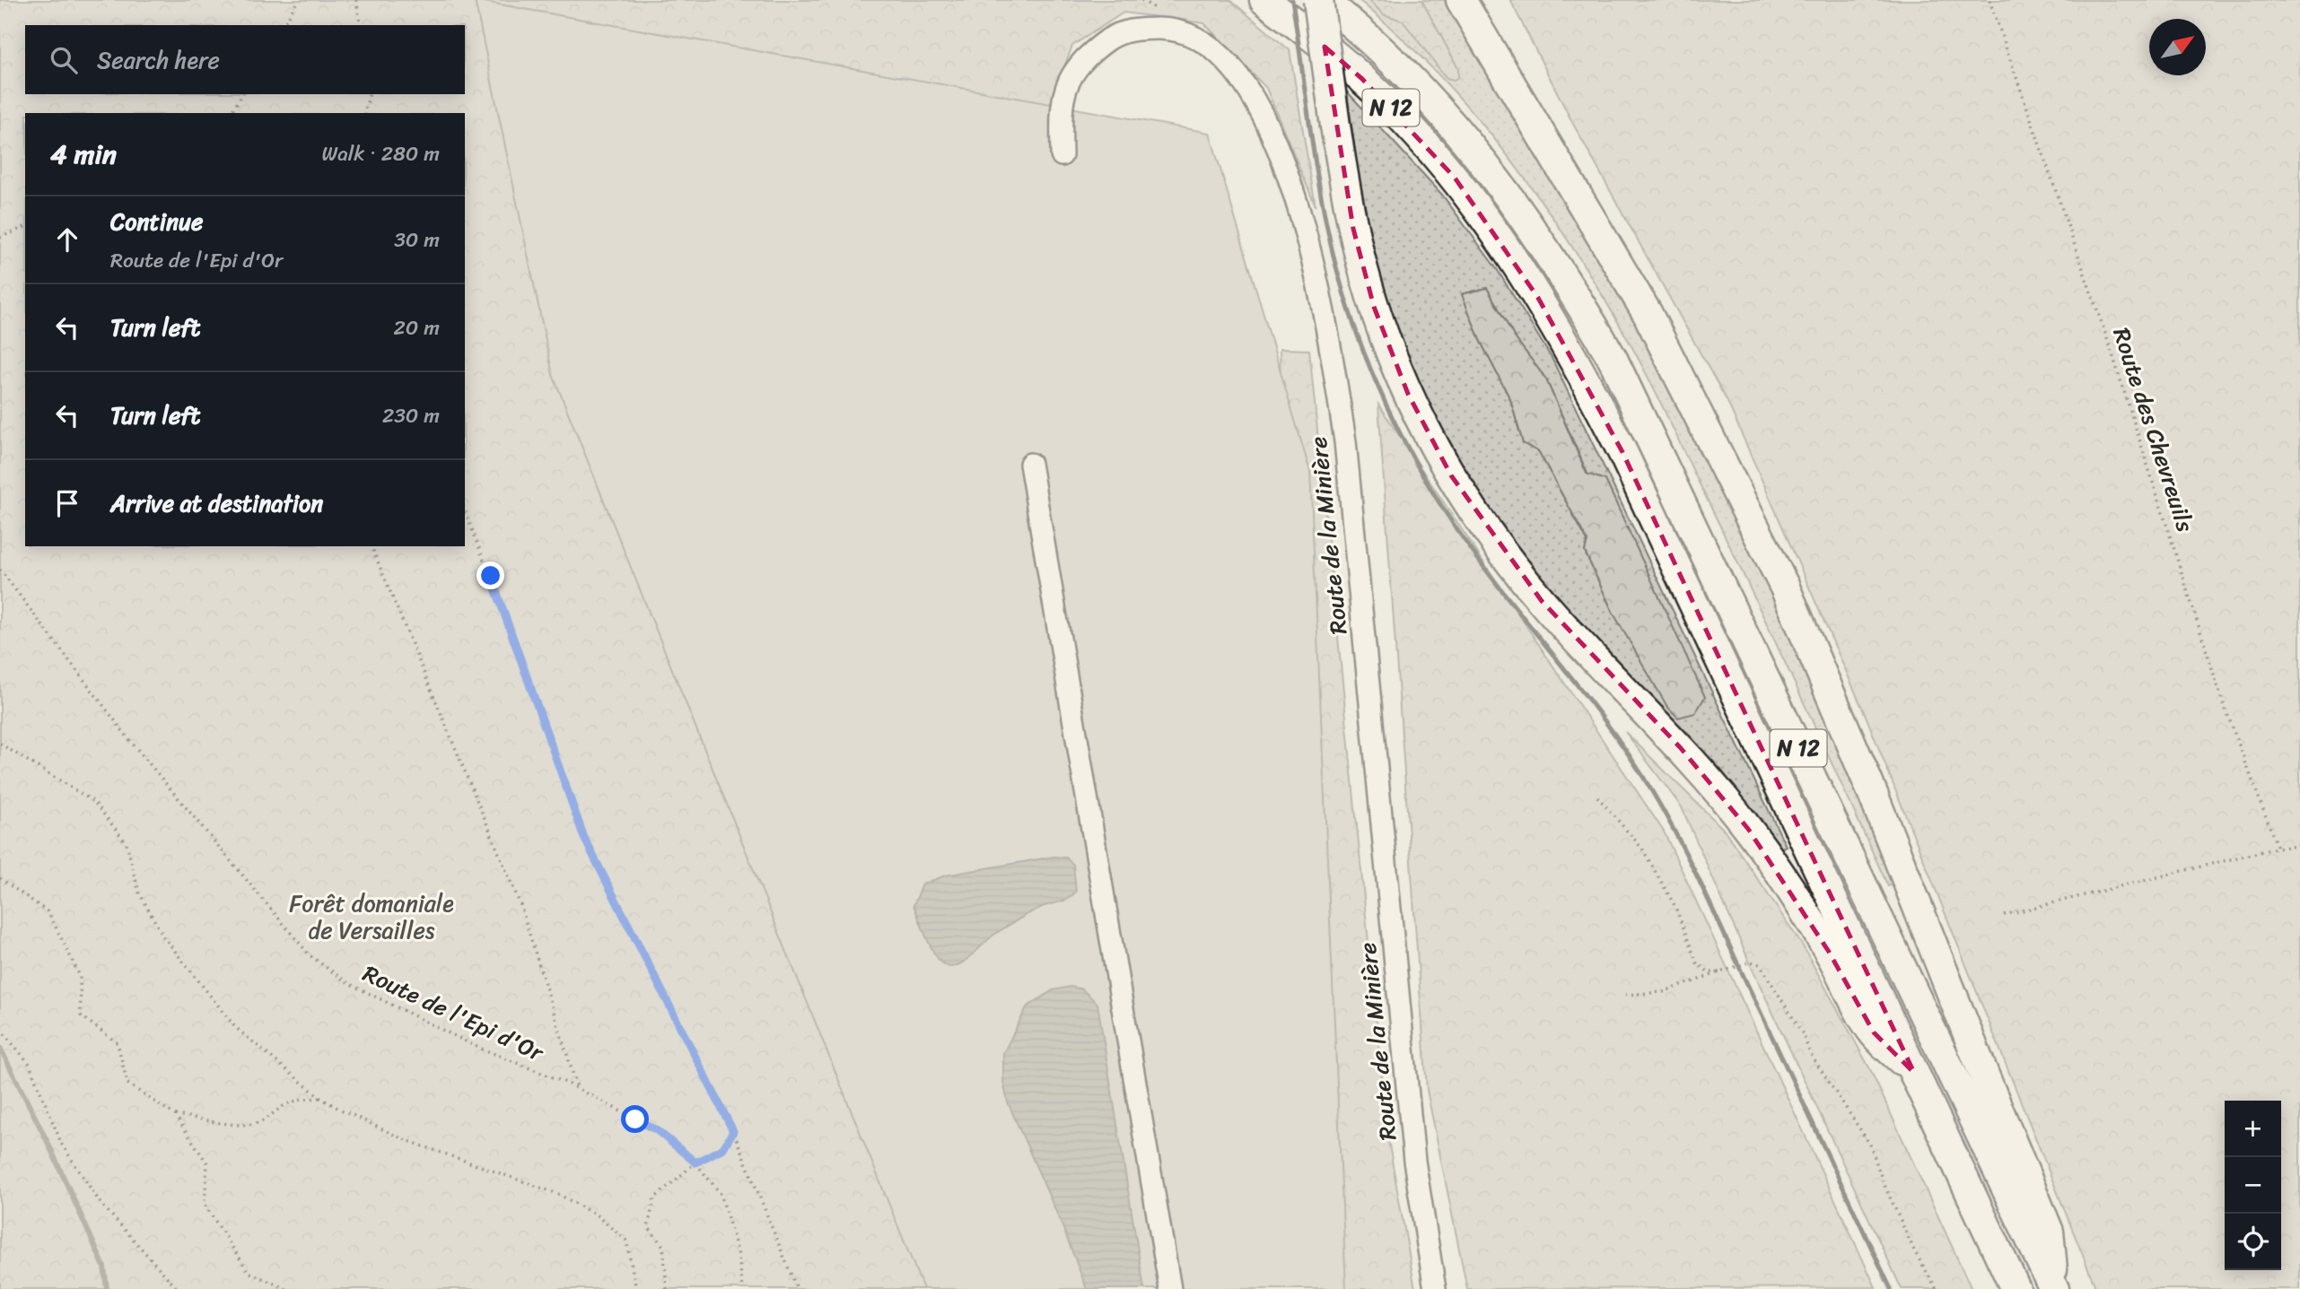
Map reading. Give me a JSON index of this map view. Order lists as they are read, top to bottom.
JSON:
{
  "streets": {
    "highway": ["N 12"],
    "street": ["Route de la Minière"],
    "path": ["Route des Chevreuils", "Route de l'Epi d'Or"]
  },
  "parks": ["Forêt domaniale de Versailles"],
  "north": "top right",
  "page": {
    "search": "Search here",
    "heading": ["4 min", "Walk · 280 m"],
    "list": [
      ["Continue", "Route de l'Epi d'Or", "30 m"],
      ["Turn left", "20 m"],
      ["Turn left", "230 m"],
      "Arrive at destination"
    ],
    "map_buttons": ["+", "−"]
  }
}
